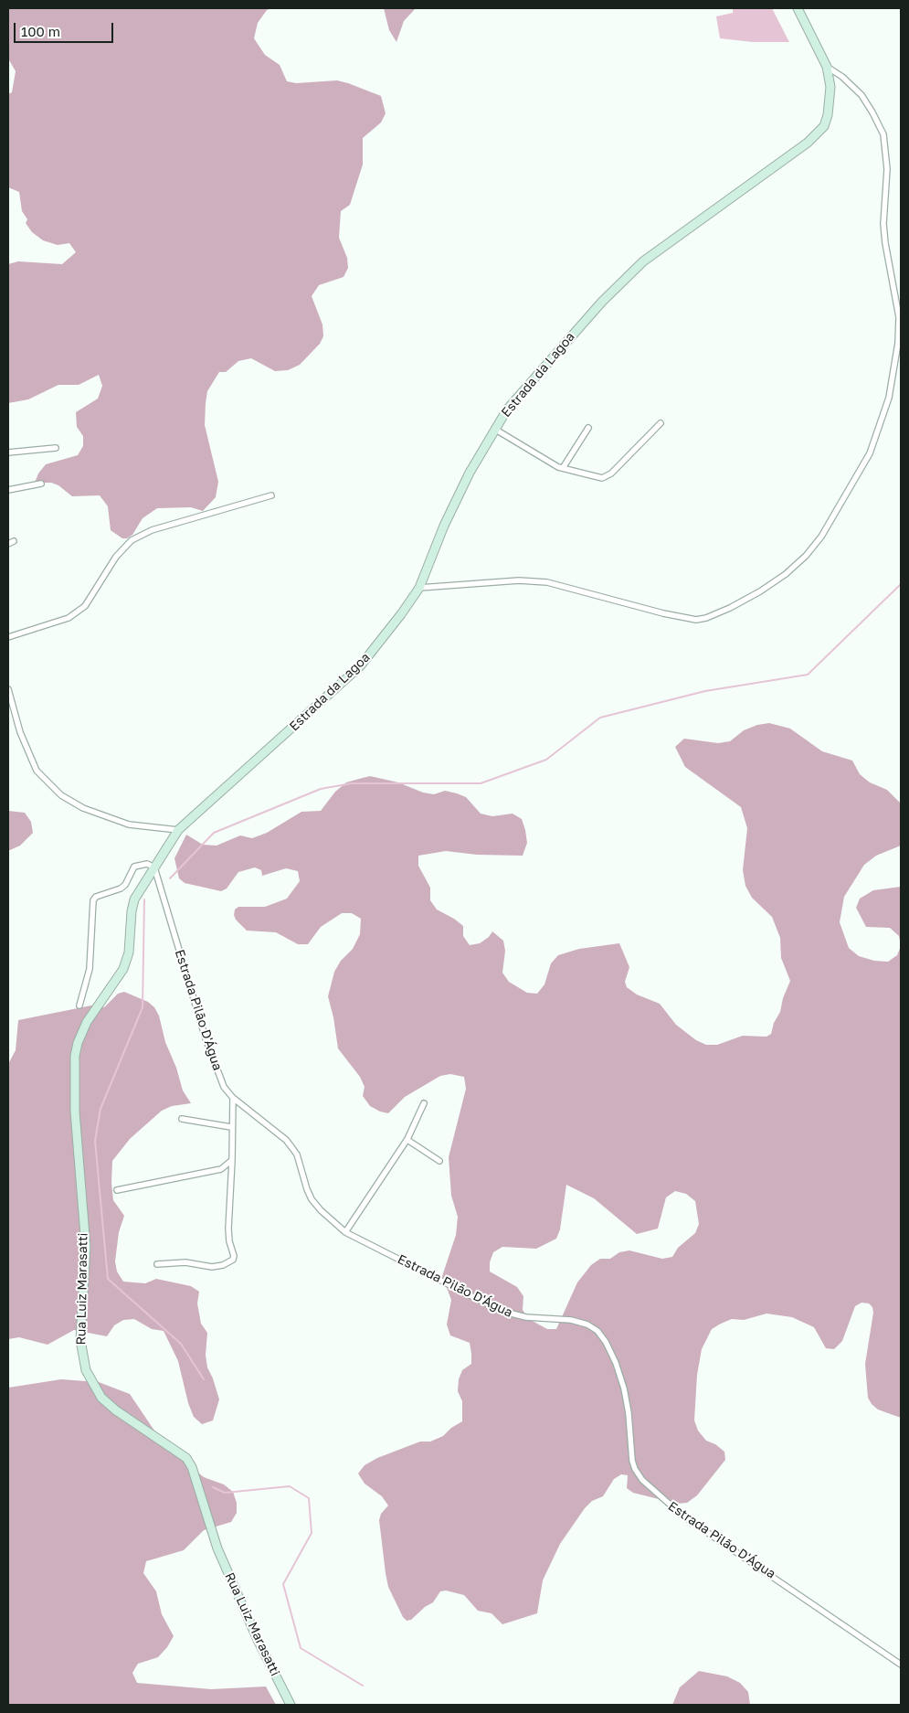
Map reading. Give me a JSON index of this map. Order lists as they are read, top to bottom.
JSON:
{
  "streets": {
    "street": ["Estrada da Lagoa", "Estrada Pilão D'Água", "Rua Luiz Marasatti"]
  },
  "crossings": [
    ["Estrada da Lagoa", "Rua Luiz Marasatti"],
    ["Estrada Pilão D'Água", "Rua Luiz Marasatti"]
  ],
  "scale_bar": "100 m"
}
